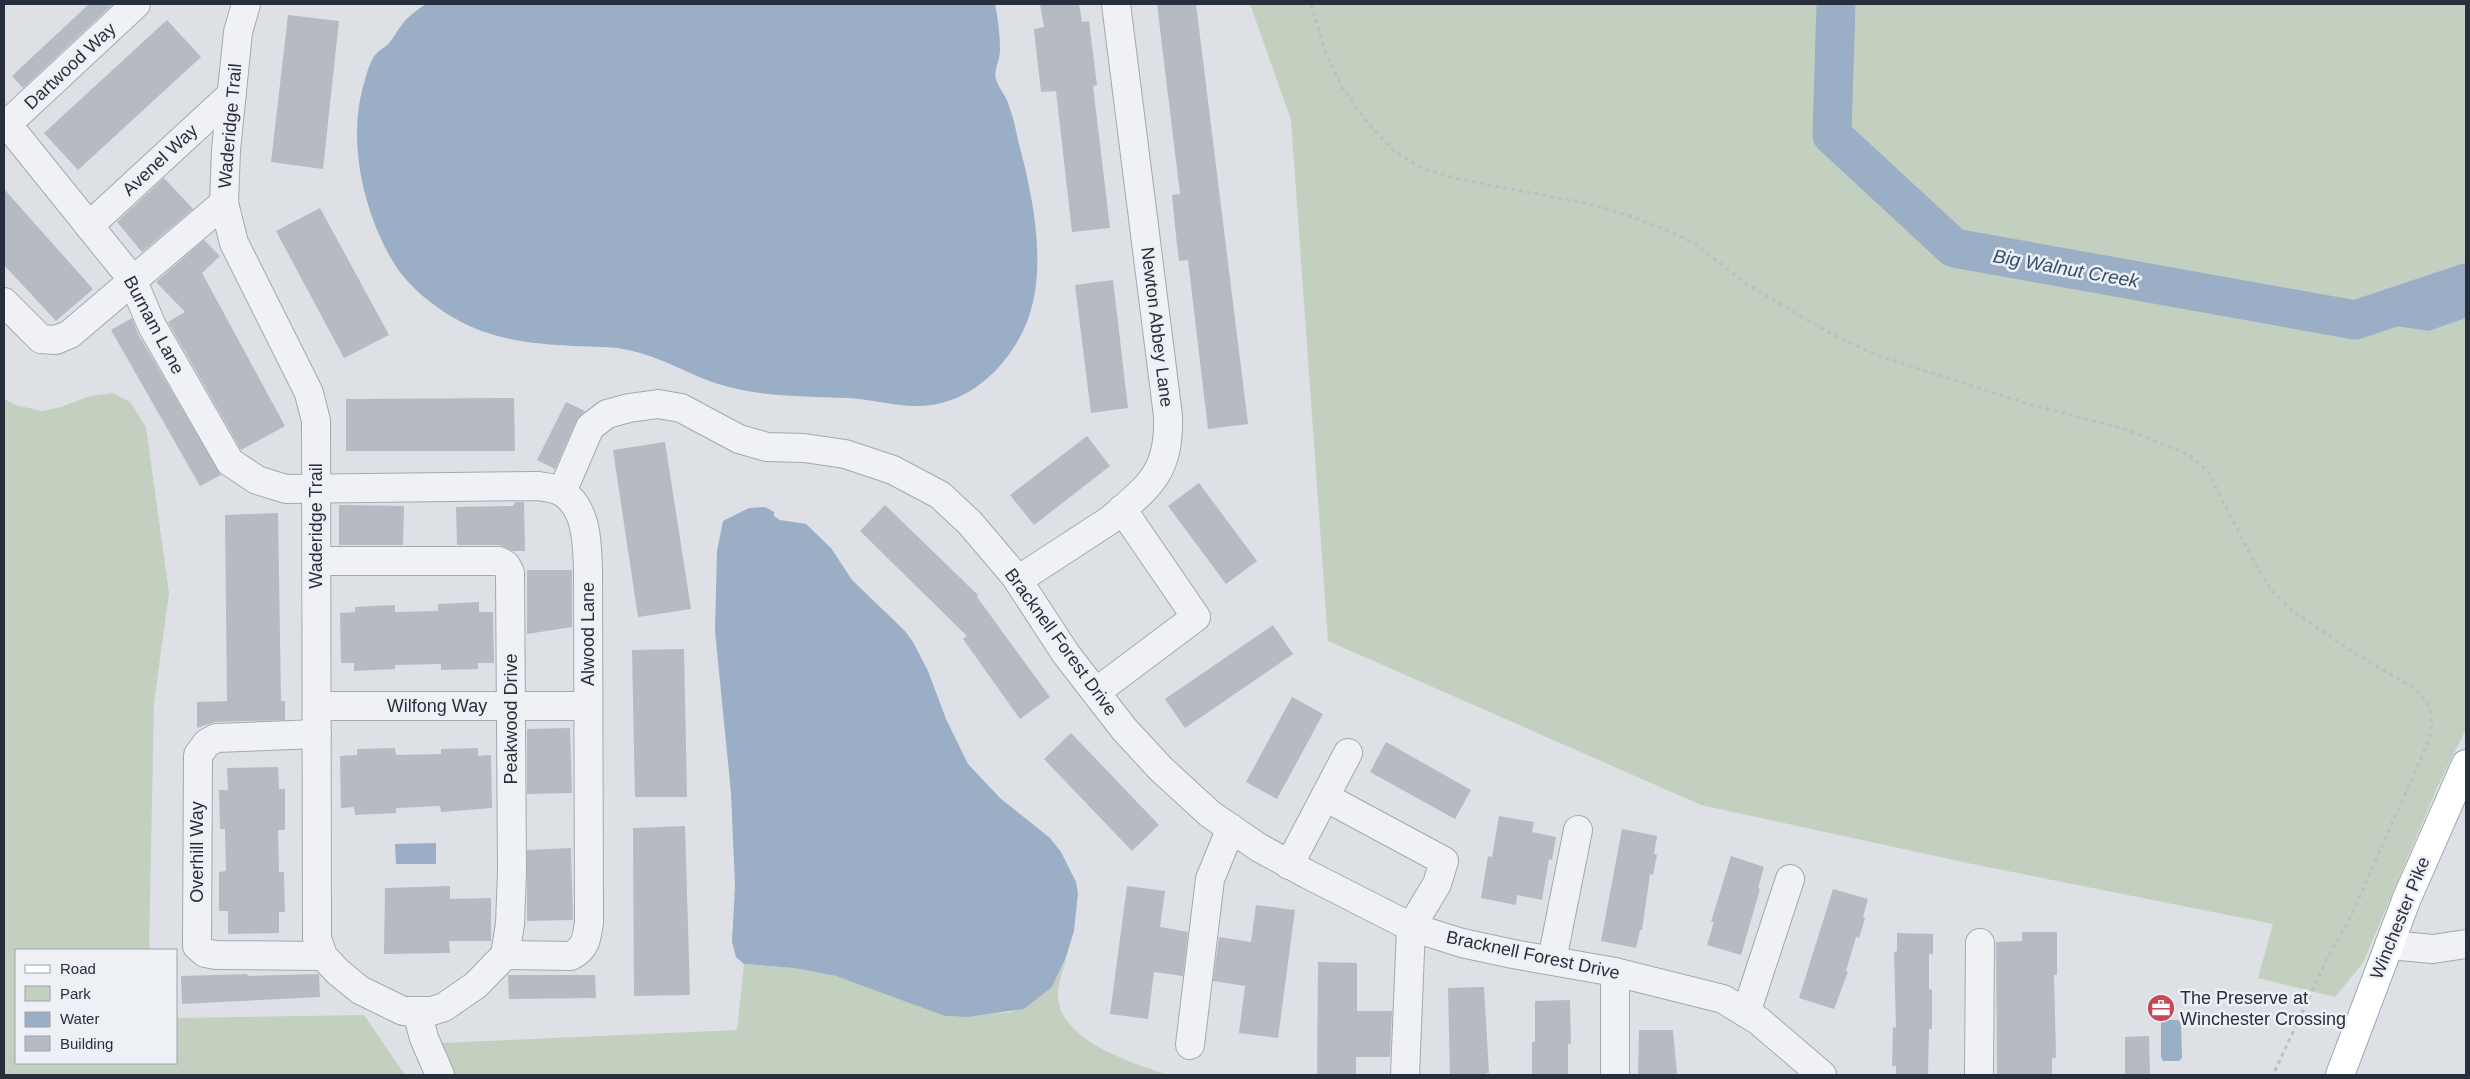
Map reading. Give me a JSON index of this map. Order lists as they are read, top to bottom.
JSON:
{
  "streets": {
    "main road": ["Winchester Pike"],
    "street": [
      "Dartwood Way",
      "Waderidge Trail",
      "Avenel Way",
      "Burnam Lane",
      "Newton Abbey Lane",
      "Alwood Lane",
      "Bracknell Forest Drive",
      "Wilfong Way",
      "Peakwood Drive",
      "Overhill Way"
    ]
  },
  "crossings": [
    ["Dartwood Way", "Burnam Lane"],
    ["Waderidge Trail", "Avenel Way"],
    ["Waderidge Trail", "Burnam Lane"],
    ["Waderidge Trail", "Wilfong Way"],
    ["Waderidge Trail", "Peakwood Drive"],
    ["Waderidge Trail", "Overhill Way"],
    ["Avenel Way", "Burnam Lane"],
    ["Newton Abbey Lane", "Bracknell Forest Drive"],
    ["Alwood Lane", "Bracknell Forest Drive"],
    ["Alwood Lane", "Wilfong Way"],
    ["Alwood Lane", "Peakwood Drive"],
    ["Wilfong Way", "Peakwood Drive"]
  ],
  "water": ["Big Walnut Creek"],
  "places": {
    "office": ["The Preserve at Winchester Crossing"]
  },
  "legend": [
    "Road",
    "Park",
    "Water",
    "Building"
  ]
}
